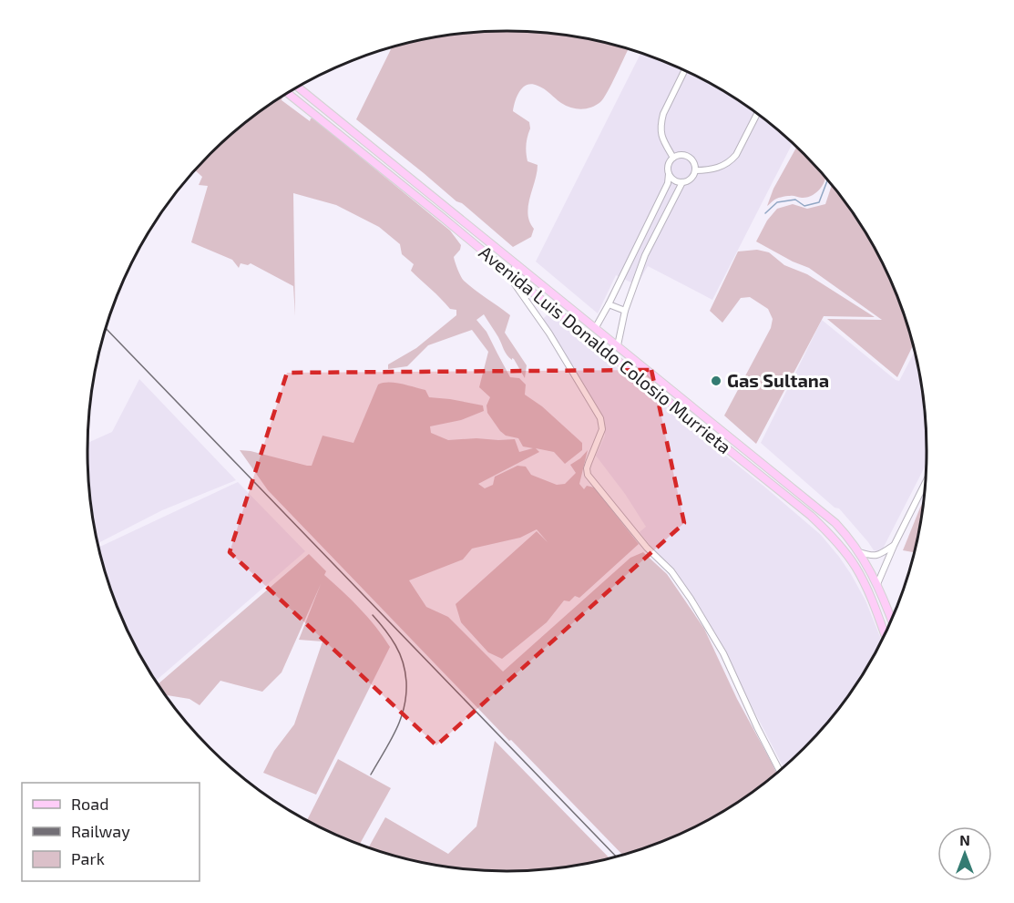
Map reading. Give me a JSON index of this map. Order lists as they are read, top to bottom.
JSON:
{
  "streets": {
    "main road": ["Avenida Luis Donaldo Colosio Murrieta"]
  },
  "places": ["Gas Sultana"],
  "legend": ["Road", "Railway", "Park"],
  "north": "top"
}
